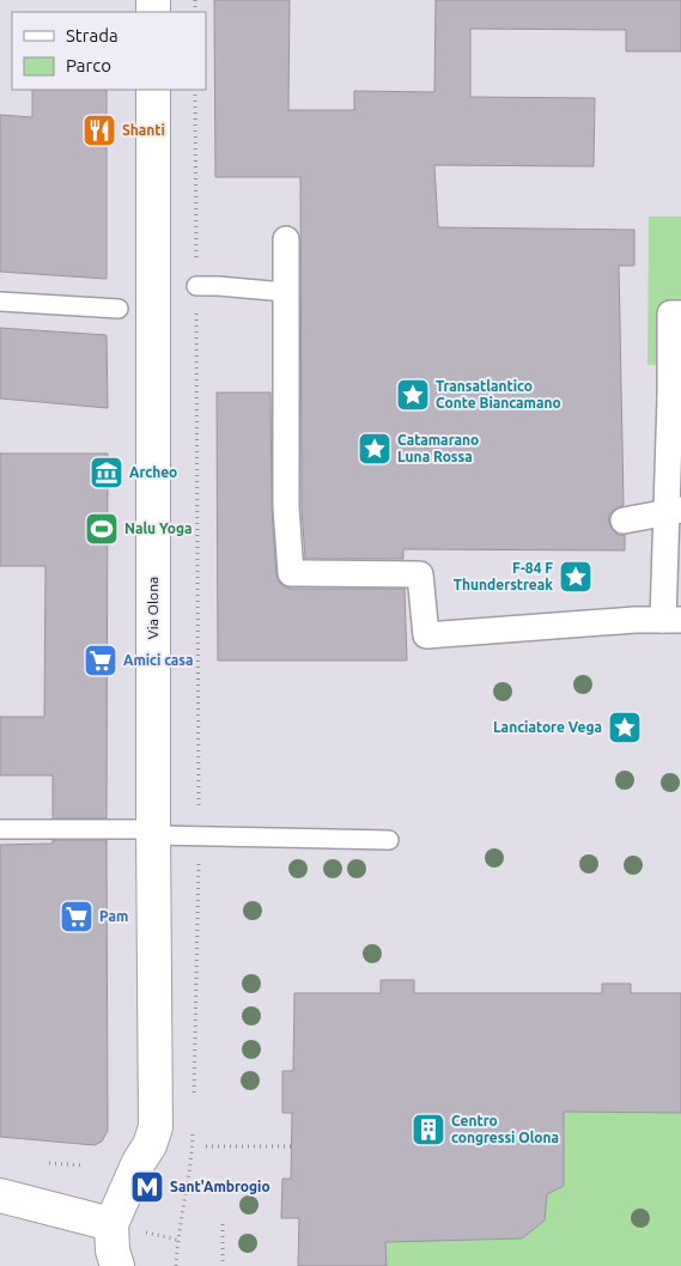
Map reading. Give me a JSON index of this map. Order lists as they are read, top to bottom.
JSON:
{
  "streets": {
    "street": ["Via Olona"]
  },
  "places": {
    "restaurant": ["Shanti"],
    "place": [
      "Transatlantico Conte Biancamano",
      "Catamarano Luna Rossa",
      "F-84 F Thunderstreak",
      "Lanciatore Vega"
    ],
    "museum": ["Archeo"],
    "sports": ["Nalu Yoga"],
    "supermarket": ["Amici casa", "Pam"],
    "building": ["Centro congressi Olona"],
    "metro station": ["Sant'Ambrogio"]
  },
  "legend": ["Strada", "Parco"]
}
